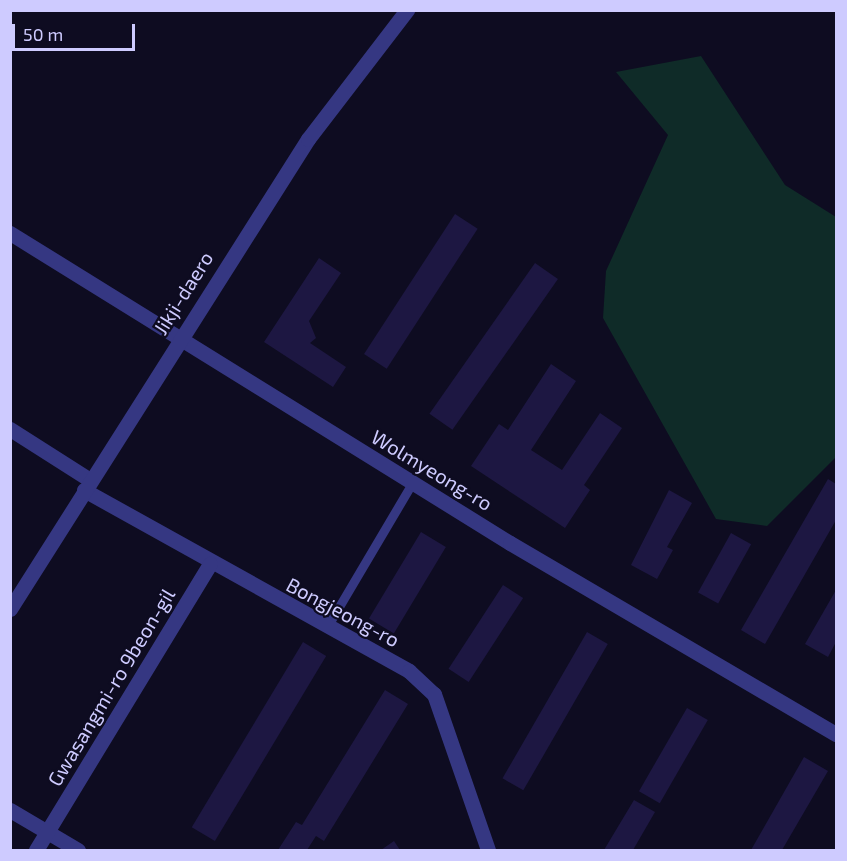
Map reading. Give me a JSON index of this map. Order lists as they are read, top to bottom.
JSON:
{
  "streets": {
    "street": [
      "Jikji-daero",
      "Wolmyeong-ro",
      "Bongjeong-ro",
      "Gwasangmi-ro 9beon-gil"
    ]
  },
  "crossings": [
    ["Jikji-daero", "Wolmyeong-ro"],
    ["Jikji-daero", "Bongjeong-ro"],
    ["Bongjeong-ro", "Gwasangmi-ro 9beon-gil"]
  ],
  "scale_bar": "50 m"
}
